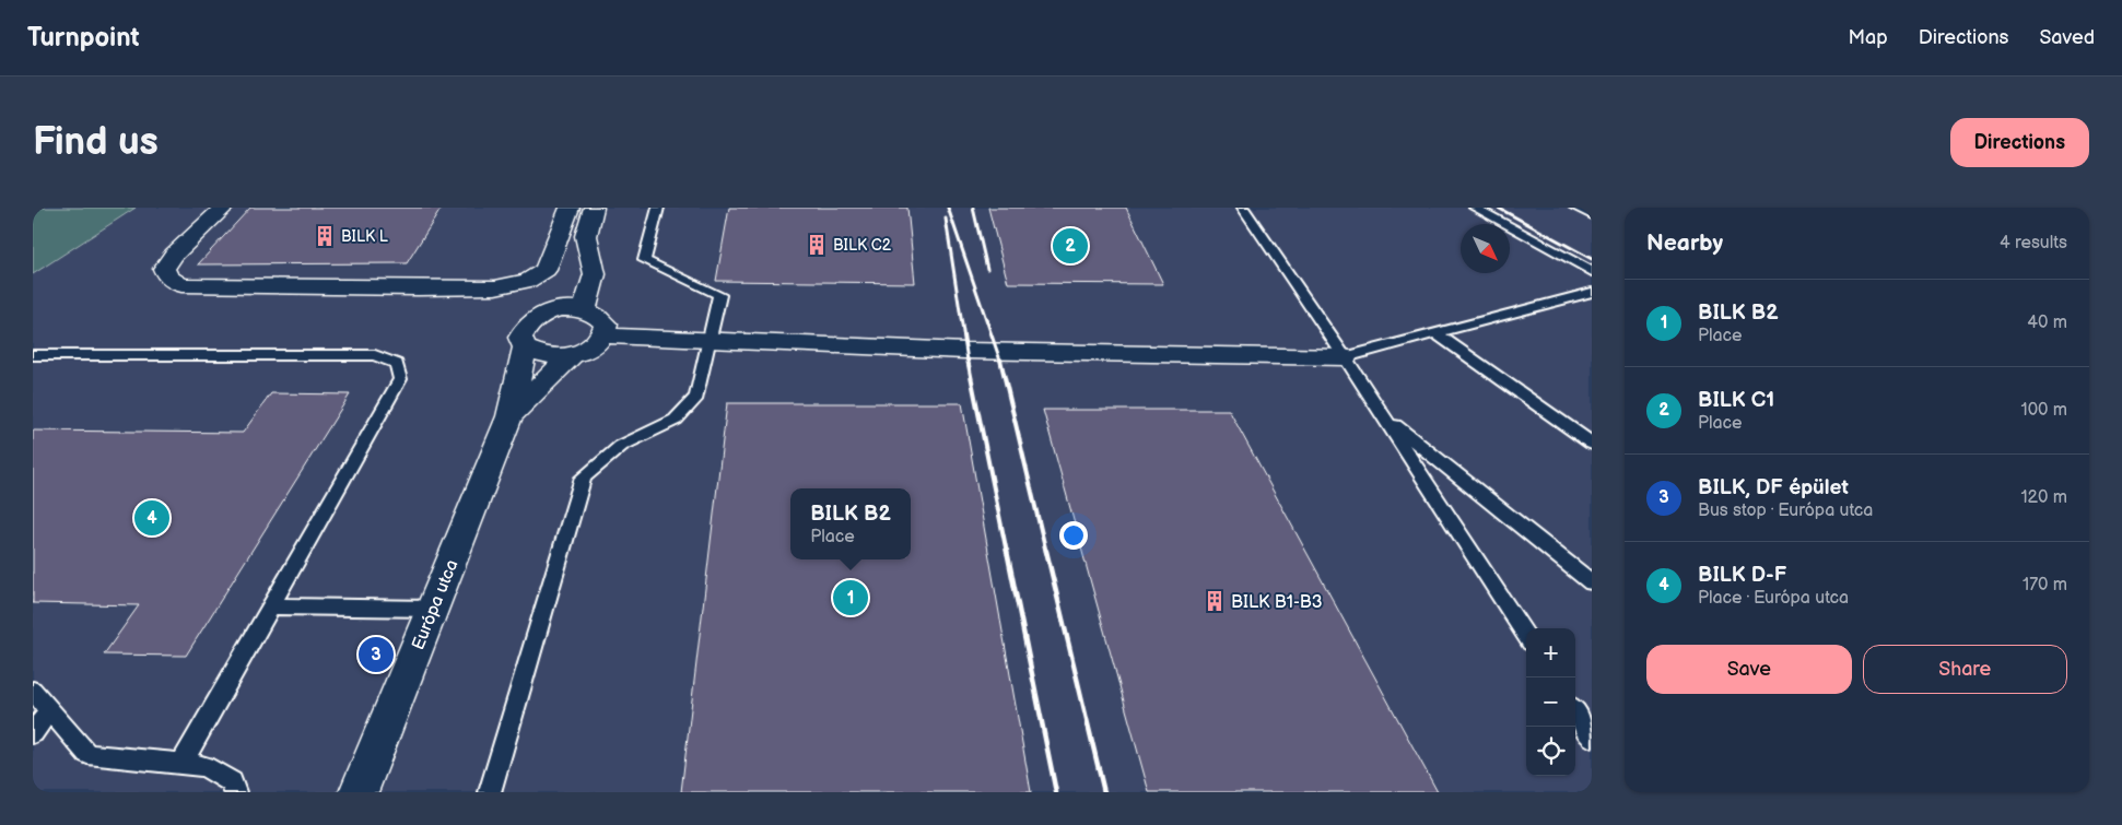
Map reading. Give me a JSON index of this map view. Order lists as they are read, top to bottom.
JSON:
{
  "streets": {
    "street": ["Európa utca"]
  },
  "places": {
    "building": ["BILK L", "BILK C2", "BILK B1-B3"]
  },
  "north": "bottom right",
  "page": {
    "header": "Turnpoint",
    "nav": ["Map", "Directions", "Saved"],
    "buttons": [
      "Directions",
      ["Save", "Share"]
    ],
    "title": "Find us",
    "heading": ["Nearby", "4 results"],
    "pins": [
      "2",
      "4",
      "1",
      "3"
    ],
    "list": [
      {
        "mark": "1",
        "name": "BILK B2",
        "note": "Place",
        "value": "40 m"
      },
      {
        "mark": "2",
        "name": "BILK C1",
        "note": "Place",
        "value": "100 m"
      },
      {
        "mark": "3",
        "name": "BILK, DF épület",
        "note": "Bus stop · Európa utca",
        "value": "120 m"
      },
      {
        "mark": "4",
        "name": "BILK D-F",
        "note": "Place · Európa utca",
        "value": "170 m"
      }
    ],
    "popup": ["BILK B2", "Place"],
    "map_buttons": ["+", "−"]
  }
}
